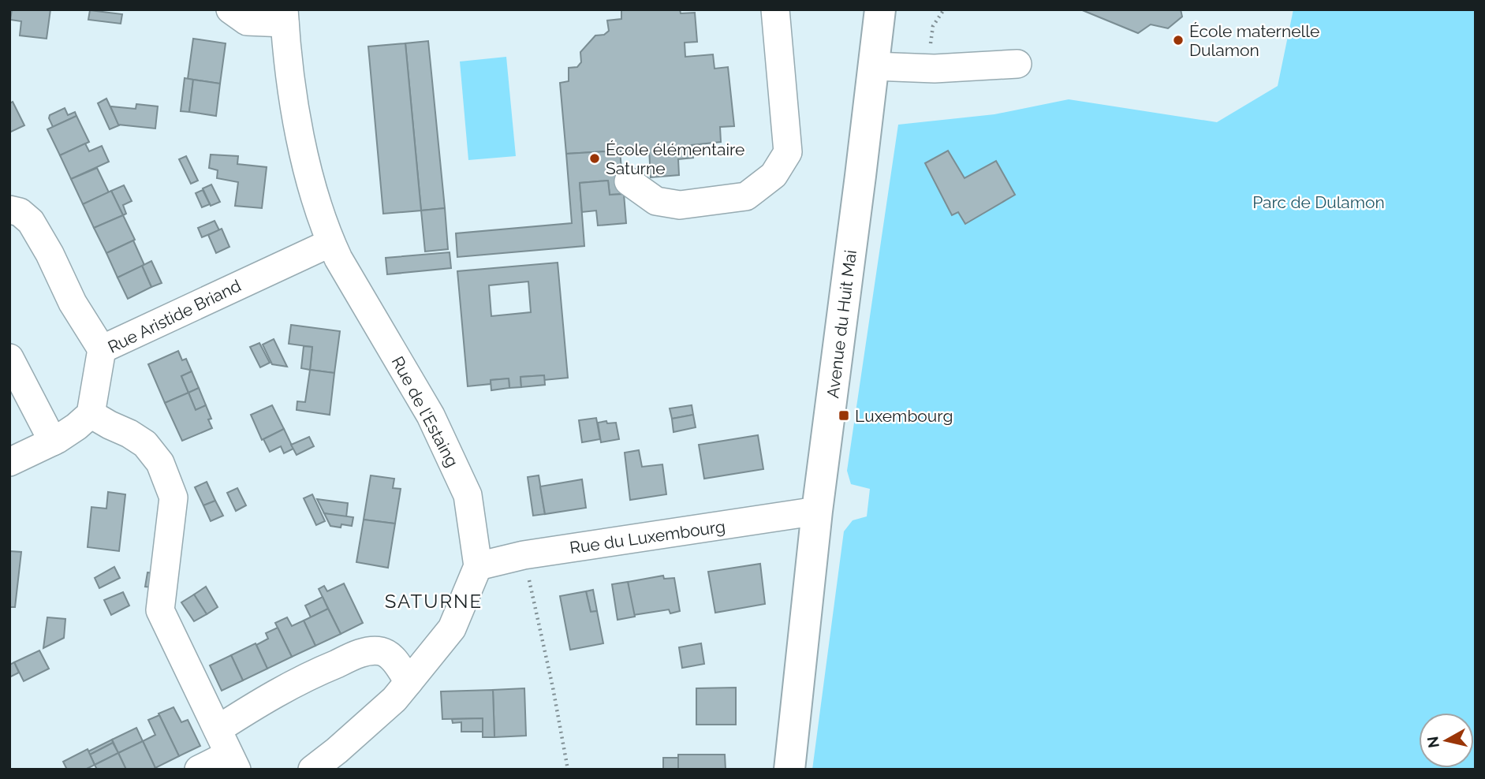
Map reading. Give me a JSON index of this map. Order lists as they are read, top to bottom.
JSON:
{
  "streets": {
    "main road": ["Avenue du Huit Mai"],
    "street": ["Rue Aristide Briand", "Rue de l'Estaing", "Rue du Luxembourg"]
  },
  "crossings": [
    ["Rue Aristide Briand", "Rue de l'Estaing"],
    ["Avenue du Huit Mai", "Rue du Luxembourg"],
    ["Rue de l'Estaing", "Rue du Luxembourg"]
  ],
  "districts": ["SATURNE"],
  "parks": ["Parc de Dulamon"],
  "places": {
    "other": ["École maternelle Dulamon", "École élémentaire Saturne"],
    "transit": ["Luxembourg"]
  },
  "north": "left"
}
